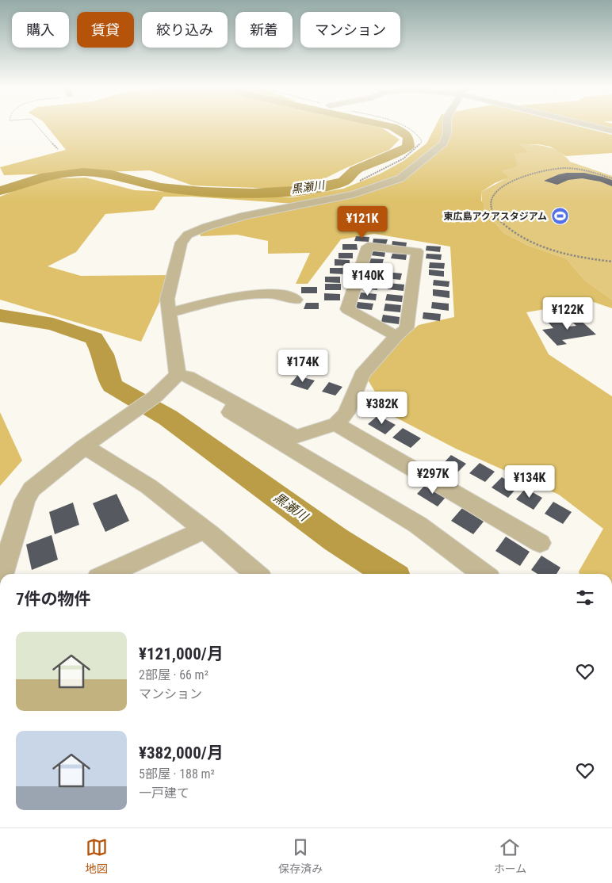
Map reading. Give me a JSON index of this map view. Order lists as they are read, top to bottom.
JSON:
{
  "water": ["黒瀬川"],
  "places": {
    "sports": ["東広島アクアスタジアム"]
  },
  "page": {
    "chip": [
      "購入",
      "賃貸",
      "絞り込み",
      "新着",
      "マンション"
    ],
    "price": [
      "¥121K",
      "¥140K",
      "¥122K",
      "¥174K",
      "¥382K",
      "¥297K",
      "¥134K"
    ],
    "heading": "7件の物件",
    "list": [
      {
        "name": "¥121,000/月",
        "note": "2部屋 · 66 m² · マンション"
      },
      {
        "name": "¥382,000/月",
        "note": "5部屋 · 188 m² · 一戸建て"
      }
    ],
    "tabs": ["地図", "保存済み", "ホーム"]
  }
}
